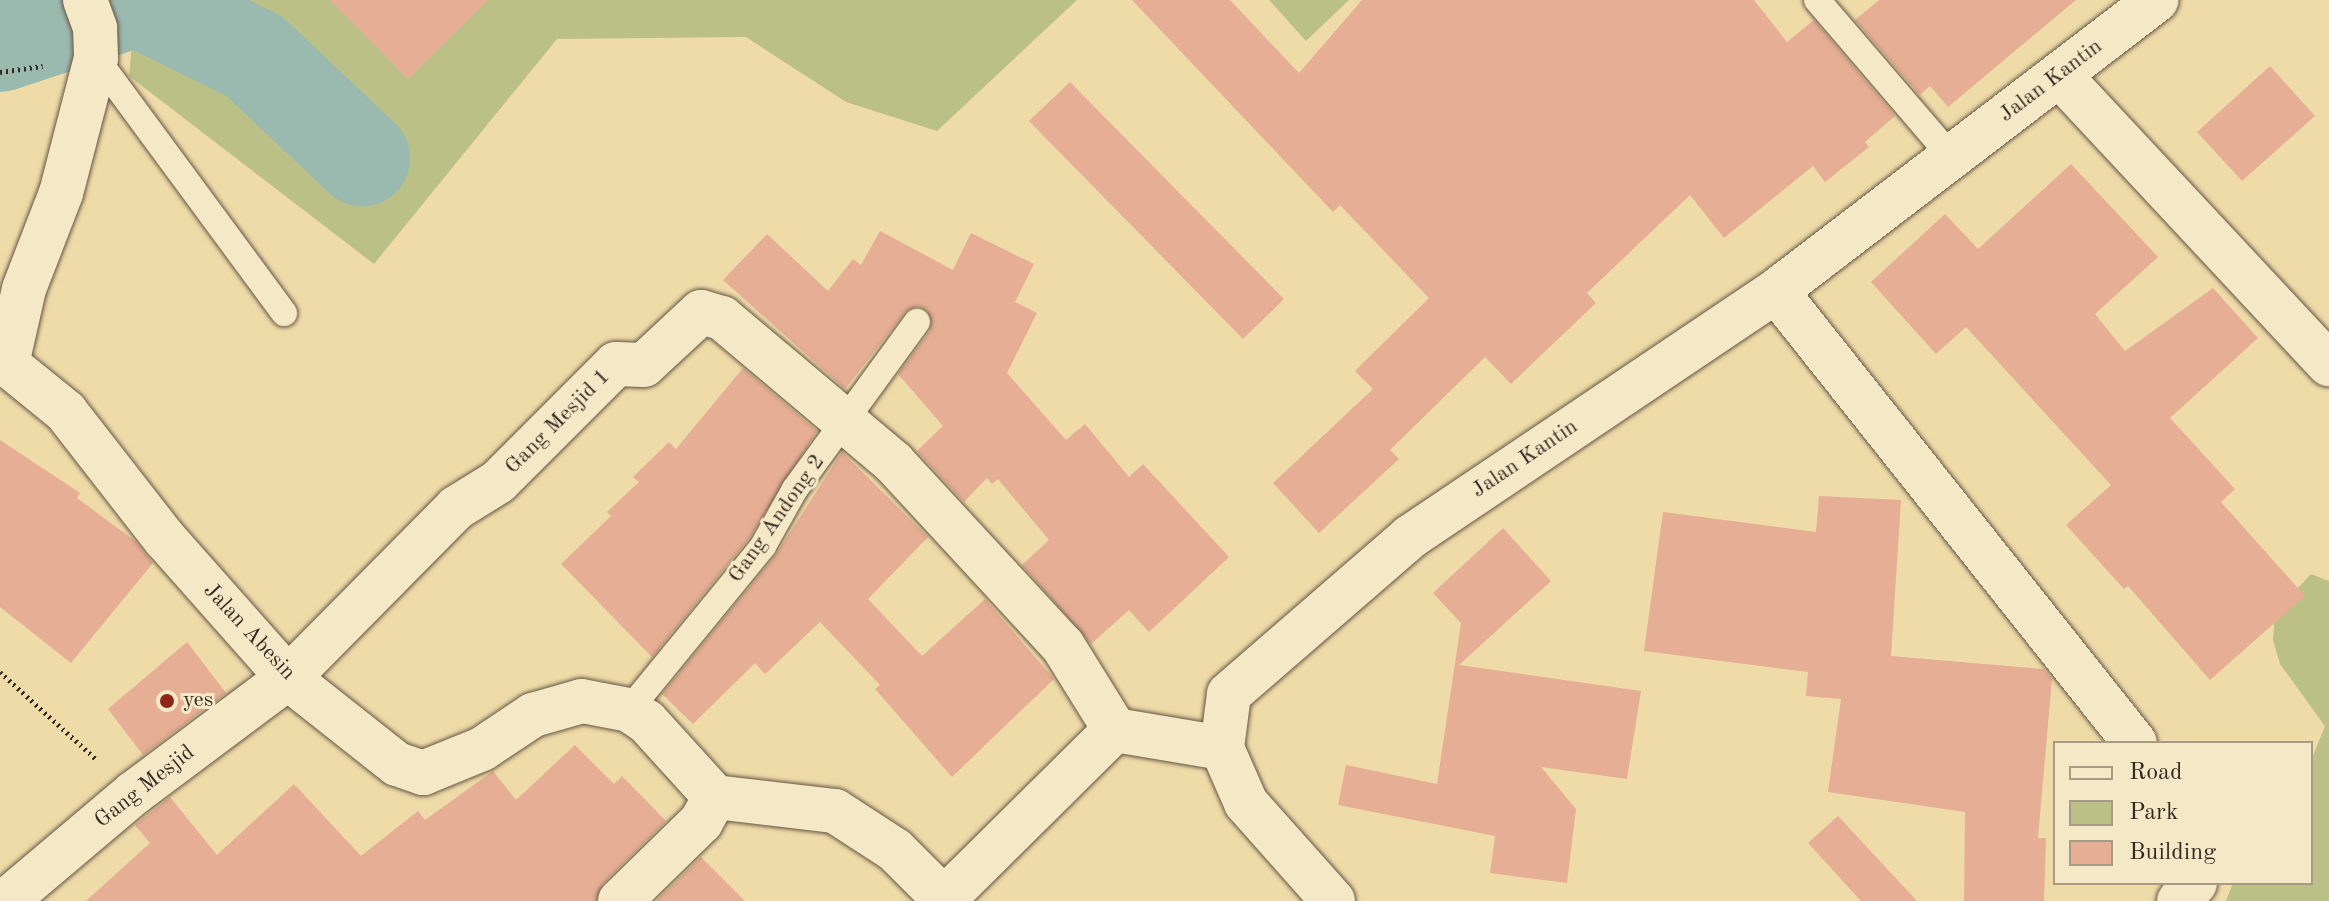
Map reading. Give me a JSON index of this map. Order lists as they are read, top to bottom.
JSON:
{
  "streets": {
    "street": [
      "Jalan Kantin",
      "Gang Mesjid 1",
      "Jalan Abesin",
      "Gang Mesjid"
    ],
    "lane": ["Gang Andong 2"]
  },
  "crossings": [
    ["Gang Mesjid 1", "Gang Andong 2"],
    ["Gang Mesjid 1", "Jalan Abesin"],
    ["Gang Mesjid 1", "Gang Mesjid"],
    ["Gang Andong 2", "Jalan Abesin"],
    ["Jalan Abesin", "Gang Mesjid"]
  ],
  "places": ["yes"],
  "legend": ["Road", "Park", "Building"]
}
